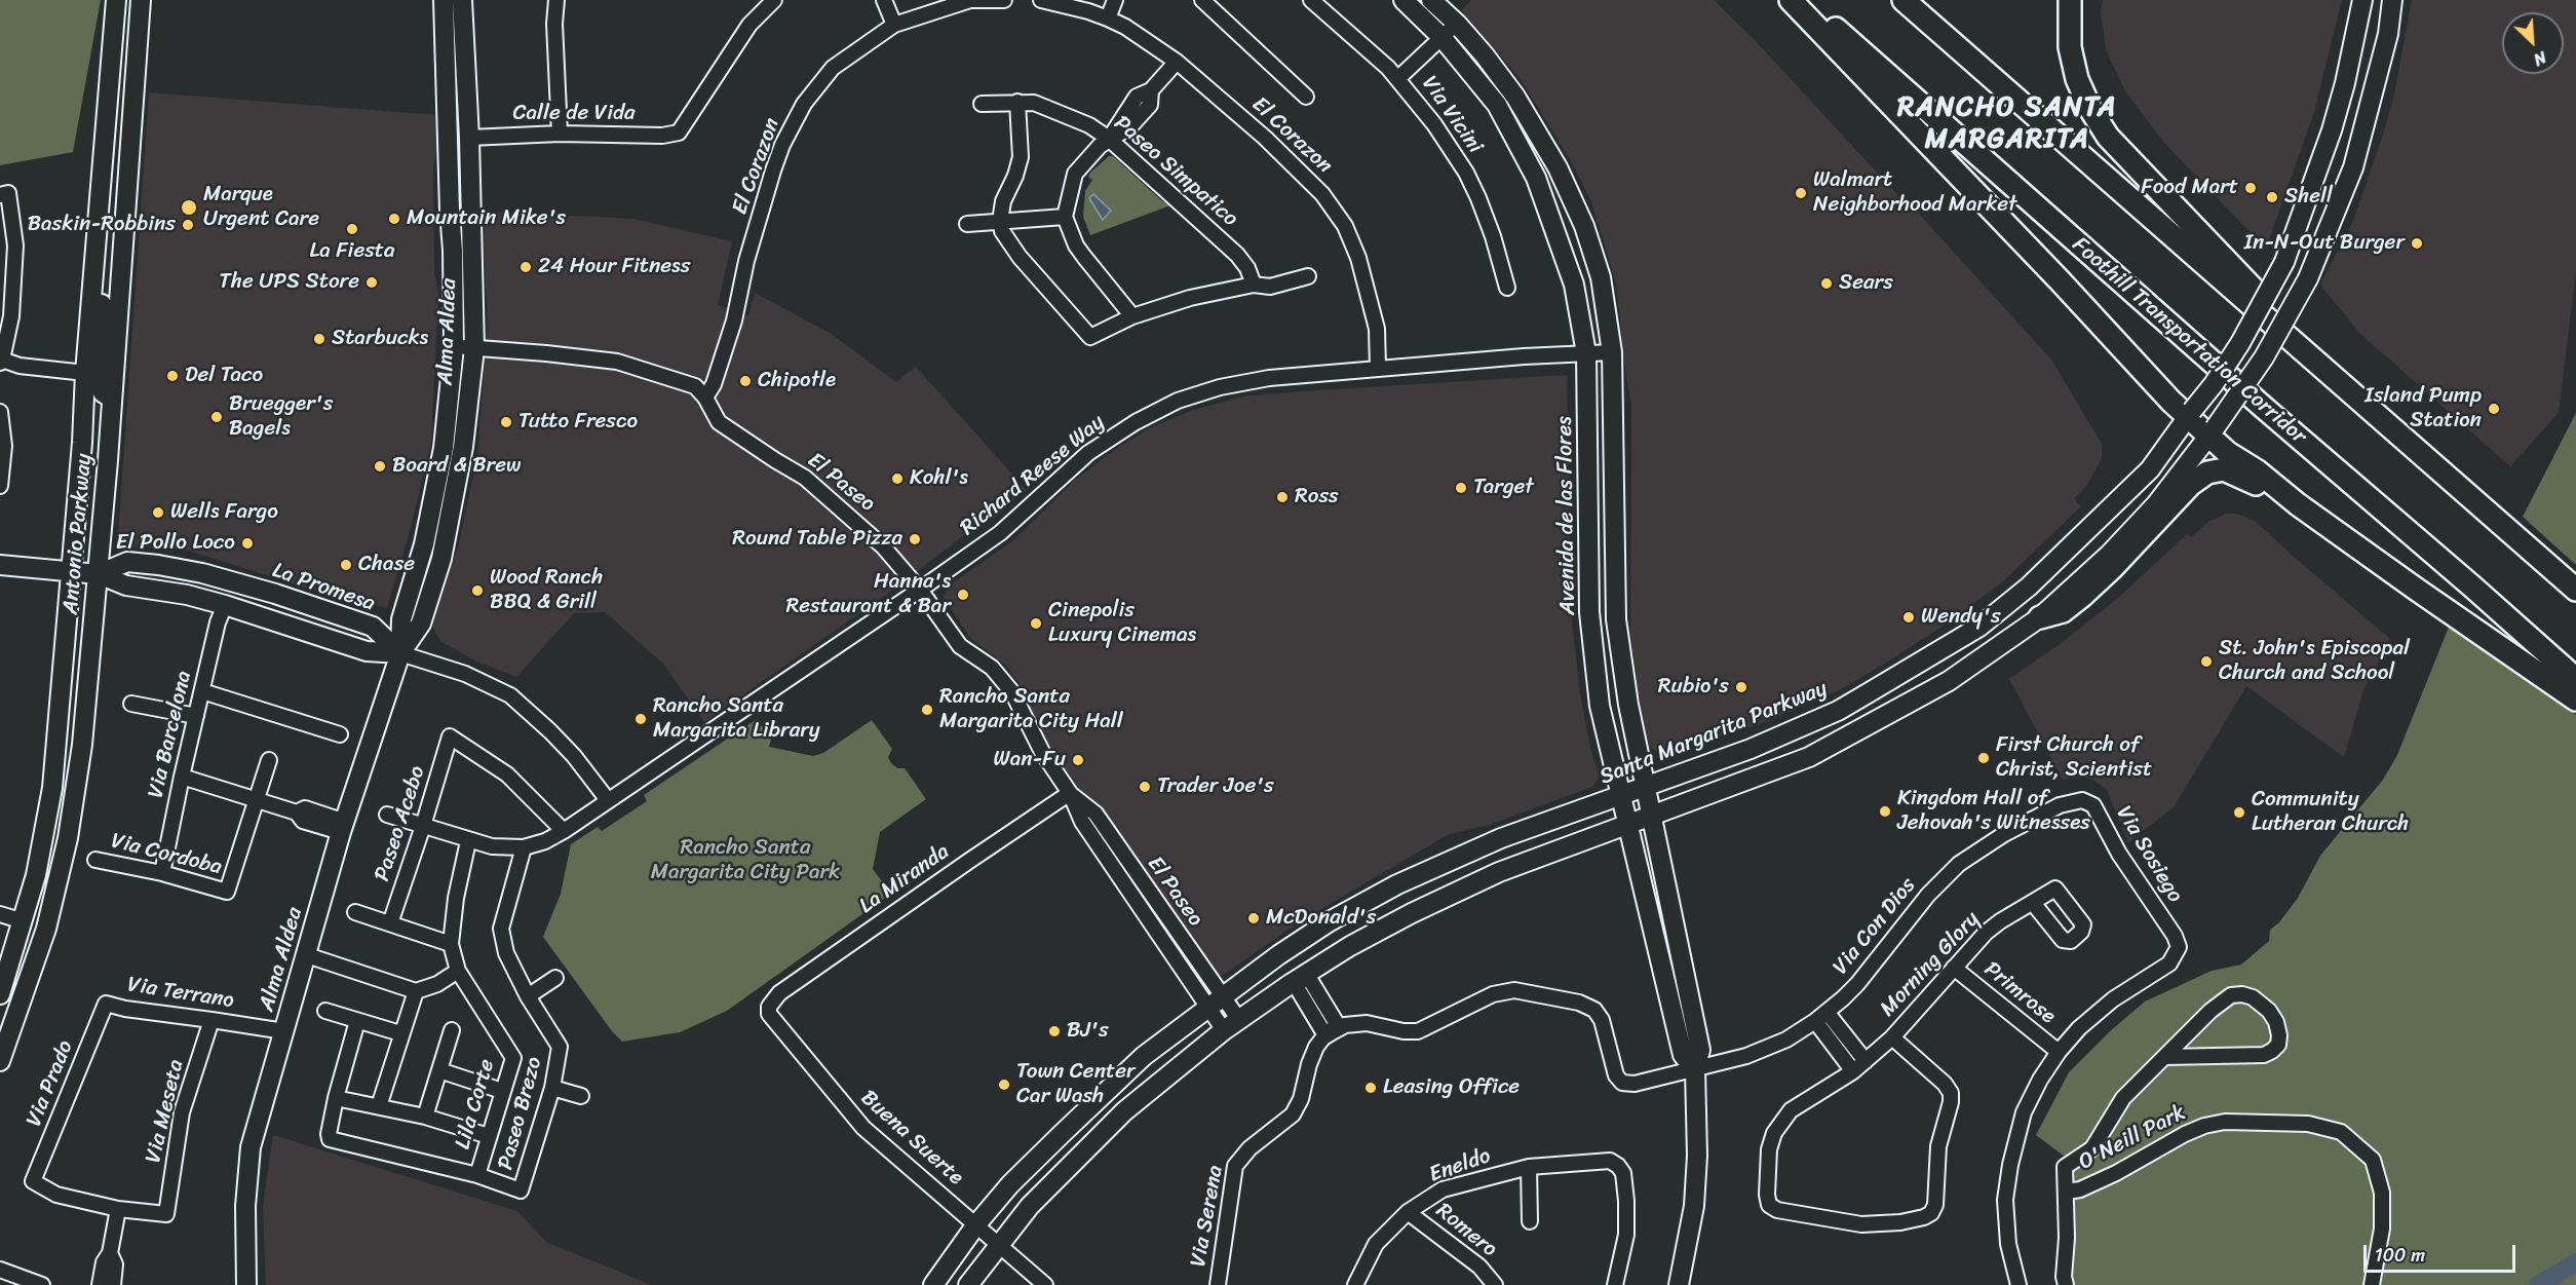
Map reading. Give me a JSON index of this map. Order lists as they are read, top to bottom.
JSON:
{
  "streets": {
    "highway": ["Foothill Transportation Corridor"],
    "main road": [
      "Alma Aldea",
      "Avenida de las Flores",
      "Antonio Parkway",
      "La Promesa",
      "Santa Margarita Parkway"
    ],
    "street": [
      "Calle de Vida",
      "Via Vicini",
      "El Corazon",
      "Paseo Simpatico",
      "Richard Reese Way",
      "El Paseo",
      "Via Barcelona",
      "Paseo Acebo",
      "Via Cordoba",
      "Via Sosiego",
      "La Miranda",
      "Via Con Dios",
      "Morning Glory",
      "Via Terrano",
      "Primrose",
      "Via Prado",
      "Lila Corte",
      "Via Meseta",
      "Paseo Brezo",
      "Buena Suerte",
      "O'Neill Park",
      "Eneldo",
      "Via Serena",
      "Romero"
    ]
  },
  "crossings": [
    ["Calle de Vida", "Alma Aldea"],
    ["El Corazon", "Richard Reese Way"],
    ["El Corazon", "El Paseo"],
    ["Alma Aldea", "El Paseo"],
    ["Alma Aldea", "La Promesa"],
    ["Alma Aldea", "Via Terrano"],
    ["Richard Reese Way", "El Paseo"],
    ["Richard Reese Way", "Avenida de las Flores"],
    ["Richard Reese Way", "Paseo Acebo"],
    ["Richard Reese Way", "Paseo Brezo"],
    ["El Paseo", "Santa Margarita Parkway"],
    ["El Paseo", "La Miranda"],
    ["Avenida de las Flores", "Santa Margarita Parkway"],
    ["Avenida de las Flores", "Via Con Dios"],
    ["Antonio Parkway", "La Promesa"],
    ["Santa Margarita Parkway", "Buena Suerte"],
    ["Via Barcelona", "Via Cordoba"],
    ["Via Sosiego", "Via Con Dios"],
    ["Via Sosiego", "Primrose"],
    ["La Miranda", "Buena Suerte"],
    ["Morning Glory", "Primrose"],
    ["Via Terrano", "Via Prado"],
    ["Via Terrano", "Via Meseta"],
    ["Via Prado", "Via Meseta"],
    ["Lila Corte", "Paseo Brezo"],
    ["Eneldo", "Romero"]
  ],
  "districts": ["RANCHO SANTA MARGARITA"],
  "parks": ["Rancho Santa Margarita City Park"],
  "places": [
    "Food Mart",
    "Walmart Neighborhood Market",
    "Shell",
    "Marque Urgent Care",
    "Mountain Mike's",
    "Baskin-Robbins",
    "La Fiesta",
    "In-N-Out Burger",
    "24 Hour Fitness",
    "The UPS Store",
    "Sears",
    "Starbucks",
    "Del Taco",
    "Chipotle",
    "Island Pump Station",
    "Bruegger's Bagels",
    "Tutto Fresco",
    "Board & Brew",
    "Kohl's",
    "Target",
    "Ross",
    "Wells Fargo",
    "Round Table Pizza",
    "El Pollo Loco",
    "Chase",
    "Wood Ranch BBQ & Grill",
    "Hanna's Restaurant & Bar",
    "Wendy's",
    "Cinepolis Luxury Cinemas",
    "St. John's Episcopal Church and School",
    "Rubio's",
    "Rancho Santa Margarita City Hall",
    "Rancho Santa Margarita Library",
    "First Church of Christ, Scientist",
    "Wan-Fu",
    "Trader Joe's",
    "Kingdom Hall of Jehovah's Witnesses",
    "Community Lutheran Church",
    "McDonald's",
    "BJ's",
    "Town Center Car Wash",
    "Leasing Office"
  ],
  "scale_bar": "100 m",
  "north": "bottom right"
}
